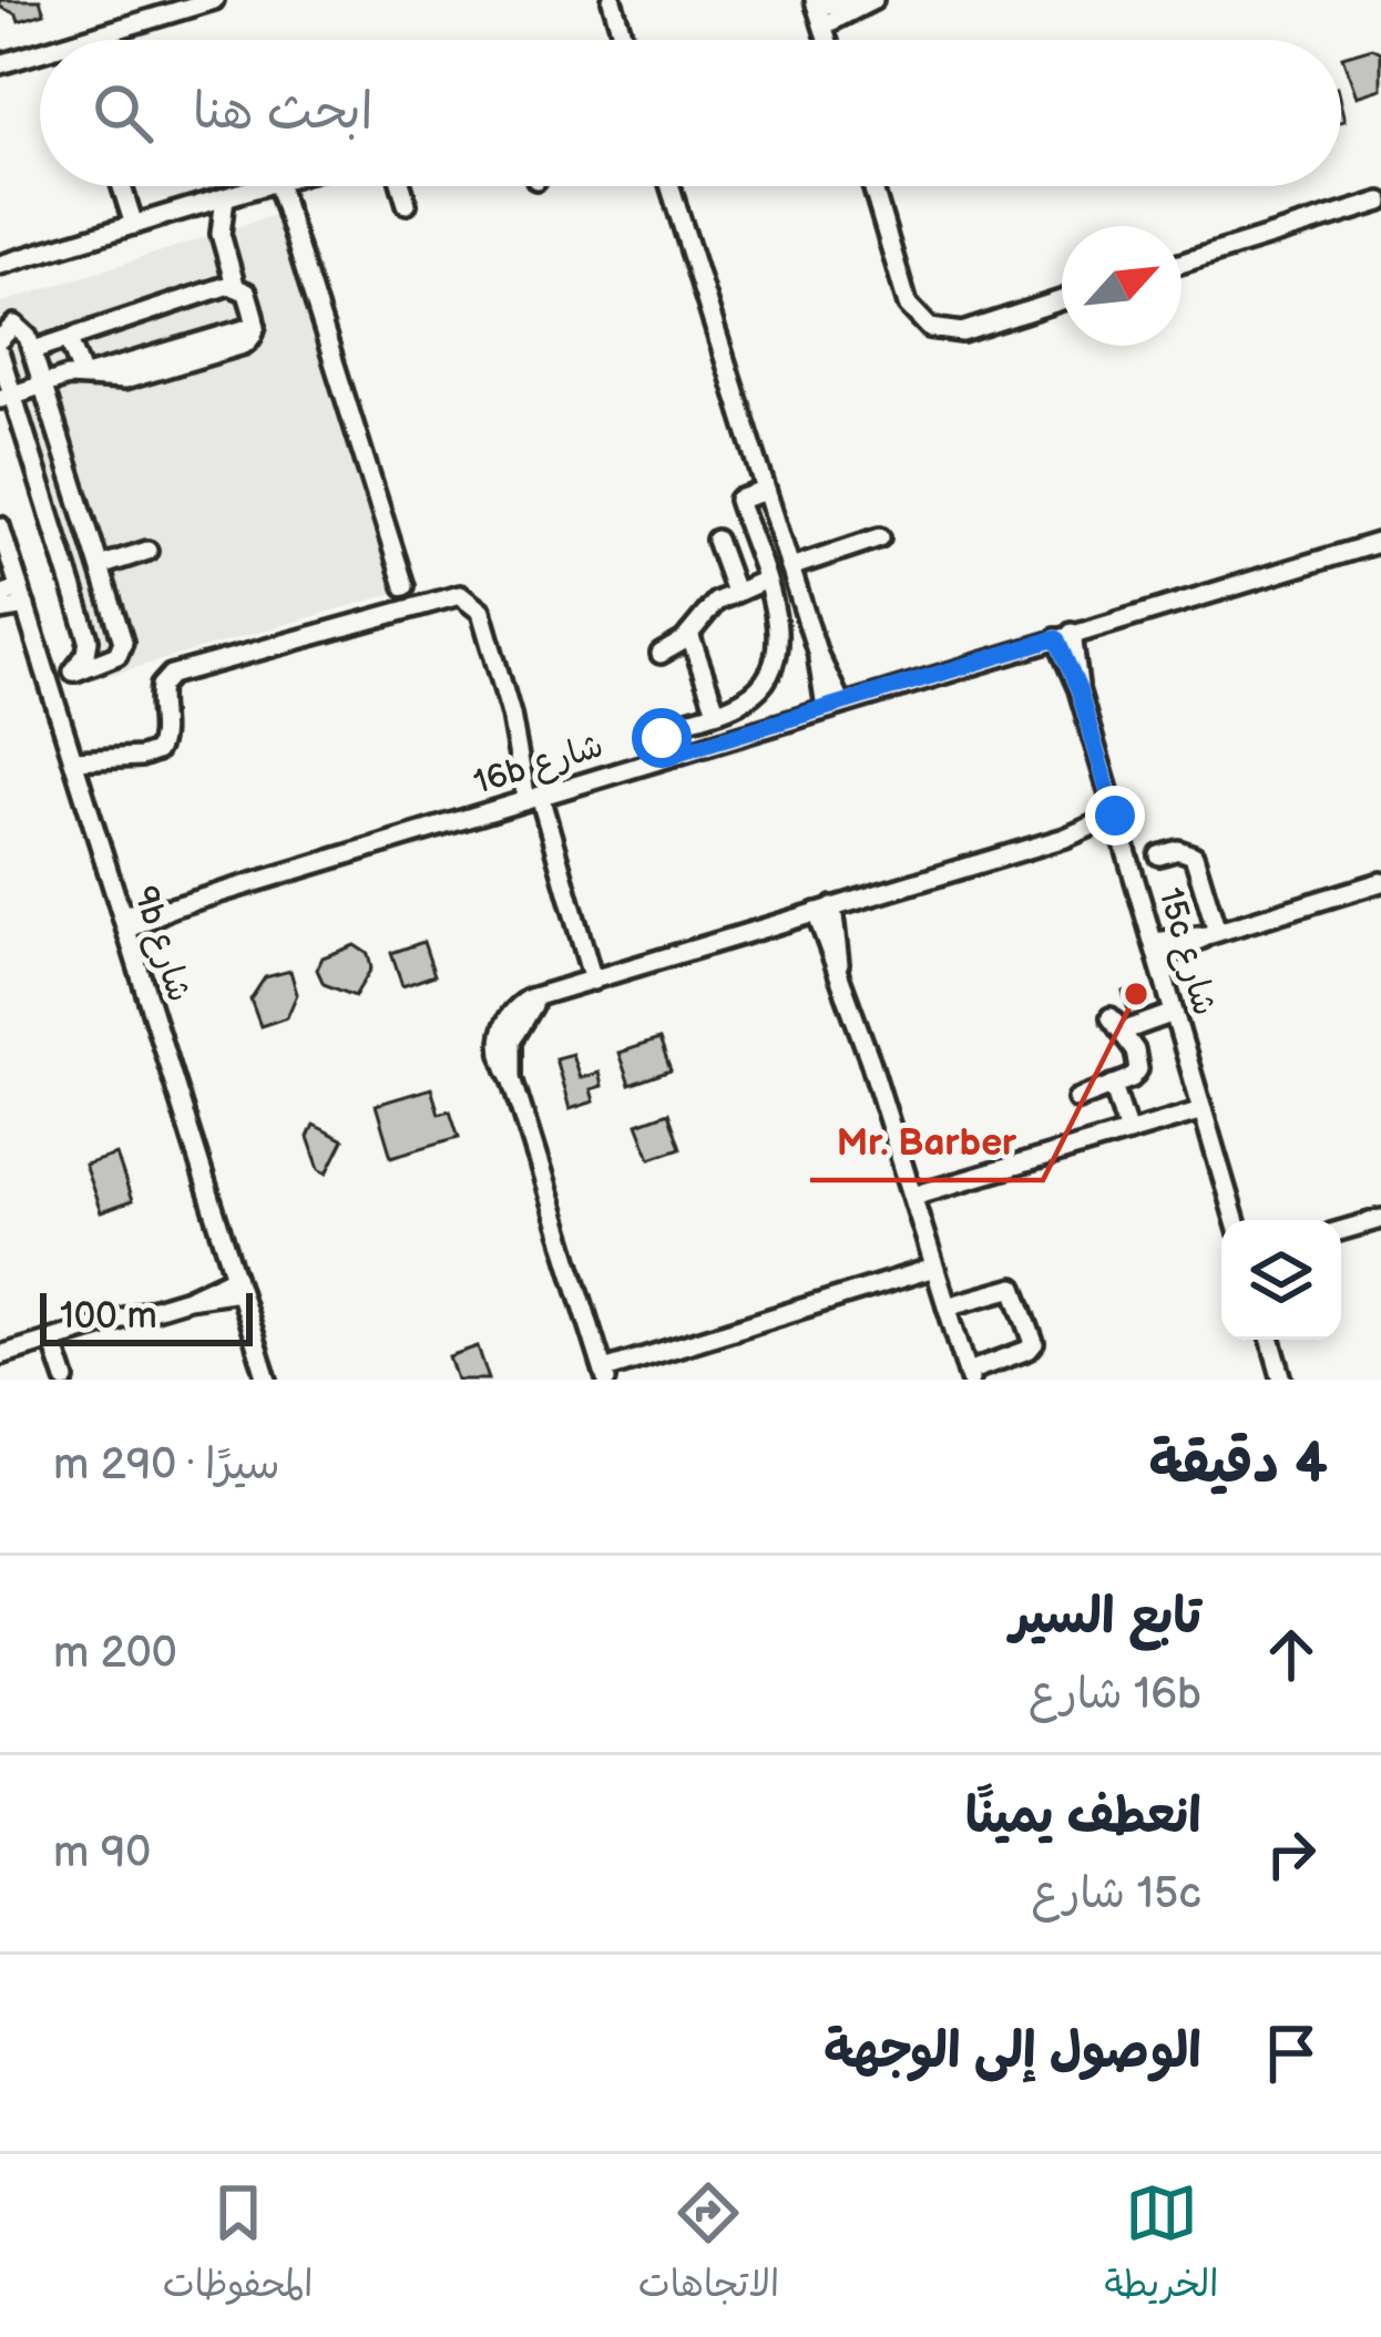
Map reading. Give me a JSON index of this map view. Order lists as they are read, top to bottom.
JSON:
{
  "streets": {
    "street": ["16b شارع", "9b شارع", "15c شارع"]
  },
  "crossings": [
    ["16b شارع", "9b شارع"],
    ["16b شارع", "15c شارع"]
  ],
  "places": ["Mr. Barber"],
  "scale_bar": "100 m",
  "north": "top right",
  "page": {
    "search": "ابحث هنا",
    "scale": "100 m",
    "heading": ["4 دقيقة", "سيرًا · 290 m"],
    "list": [
      ["تابع السير", "16b شارع", "200 m"],
      ["انعطف يمينًا", "15c شارع", "90 m"],
      "الوصول إلى الوجهة"
    ],
    "nav": ["الخريطة", "الاتجاهات", "المحفوظات"]
  }
}
